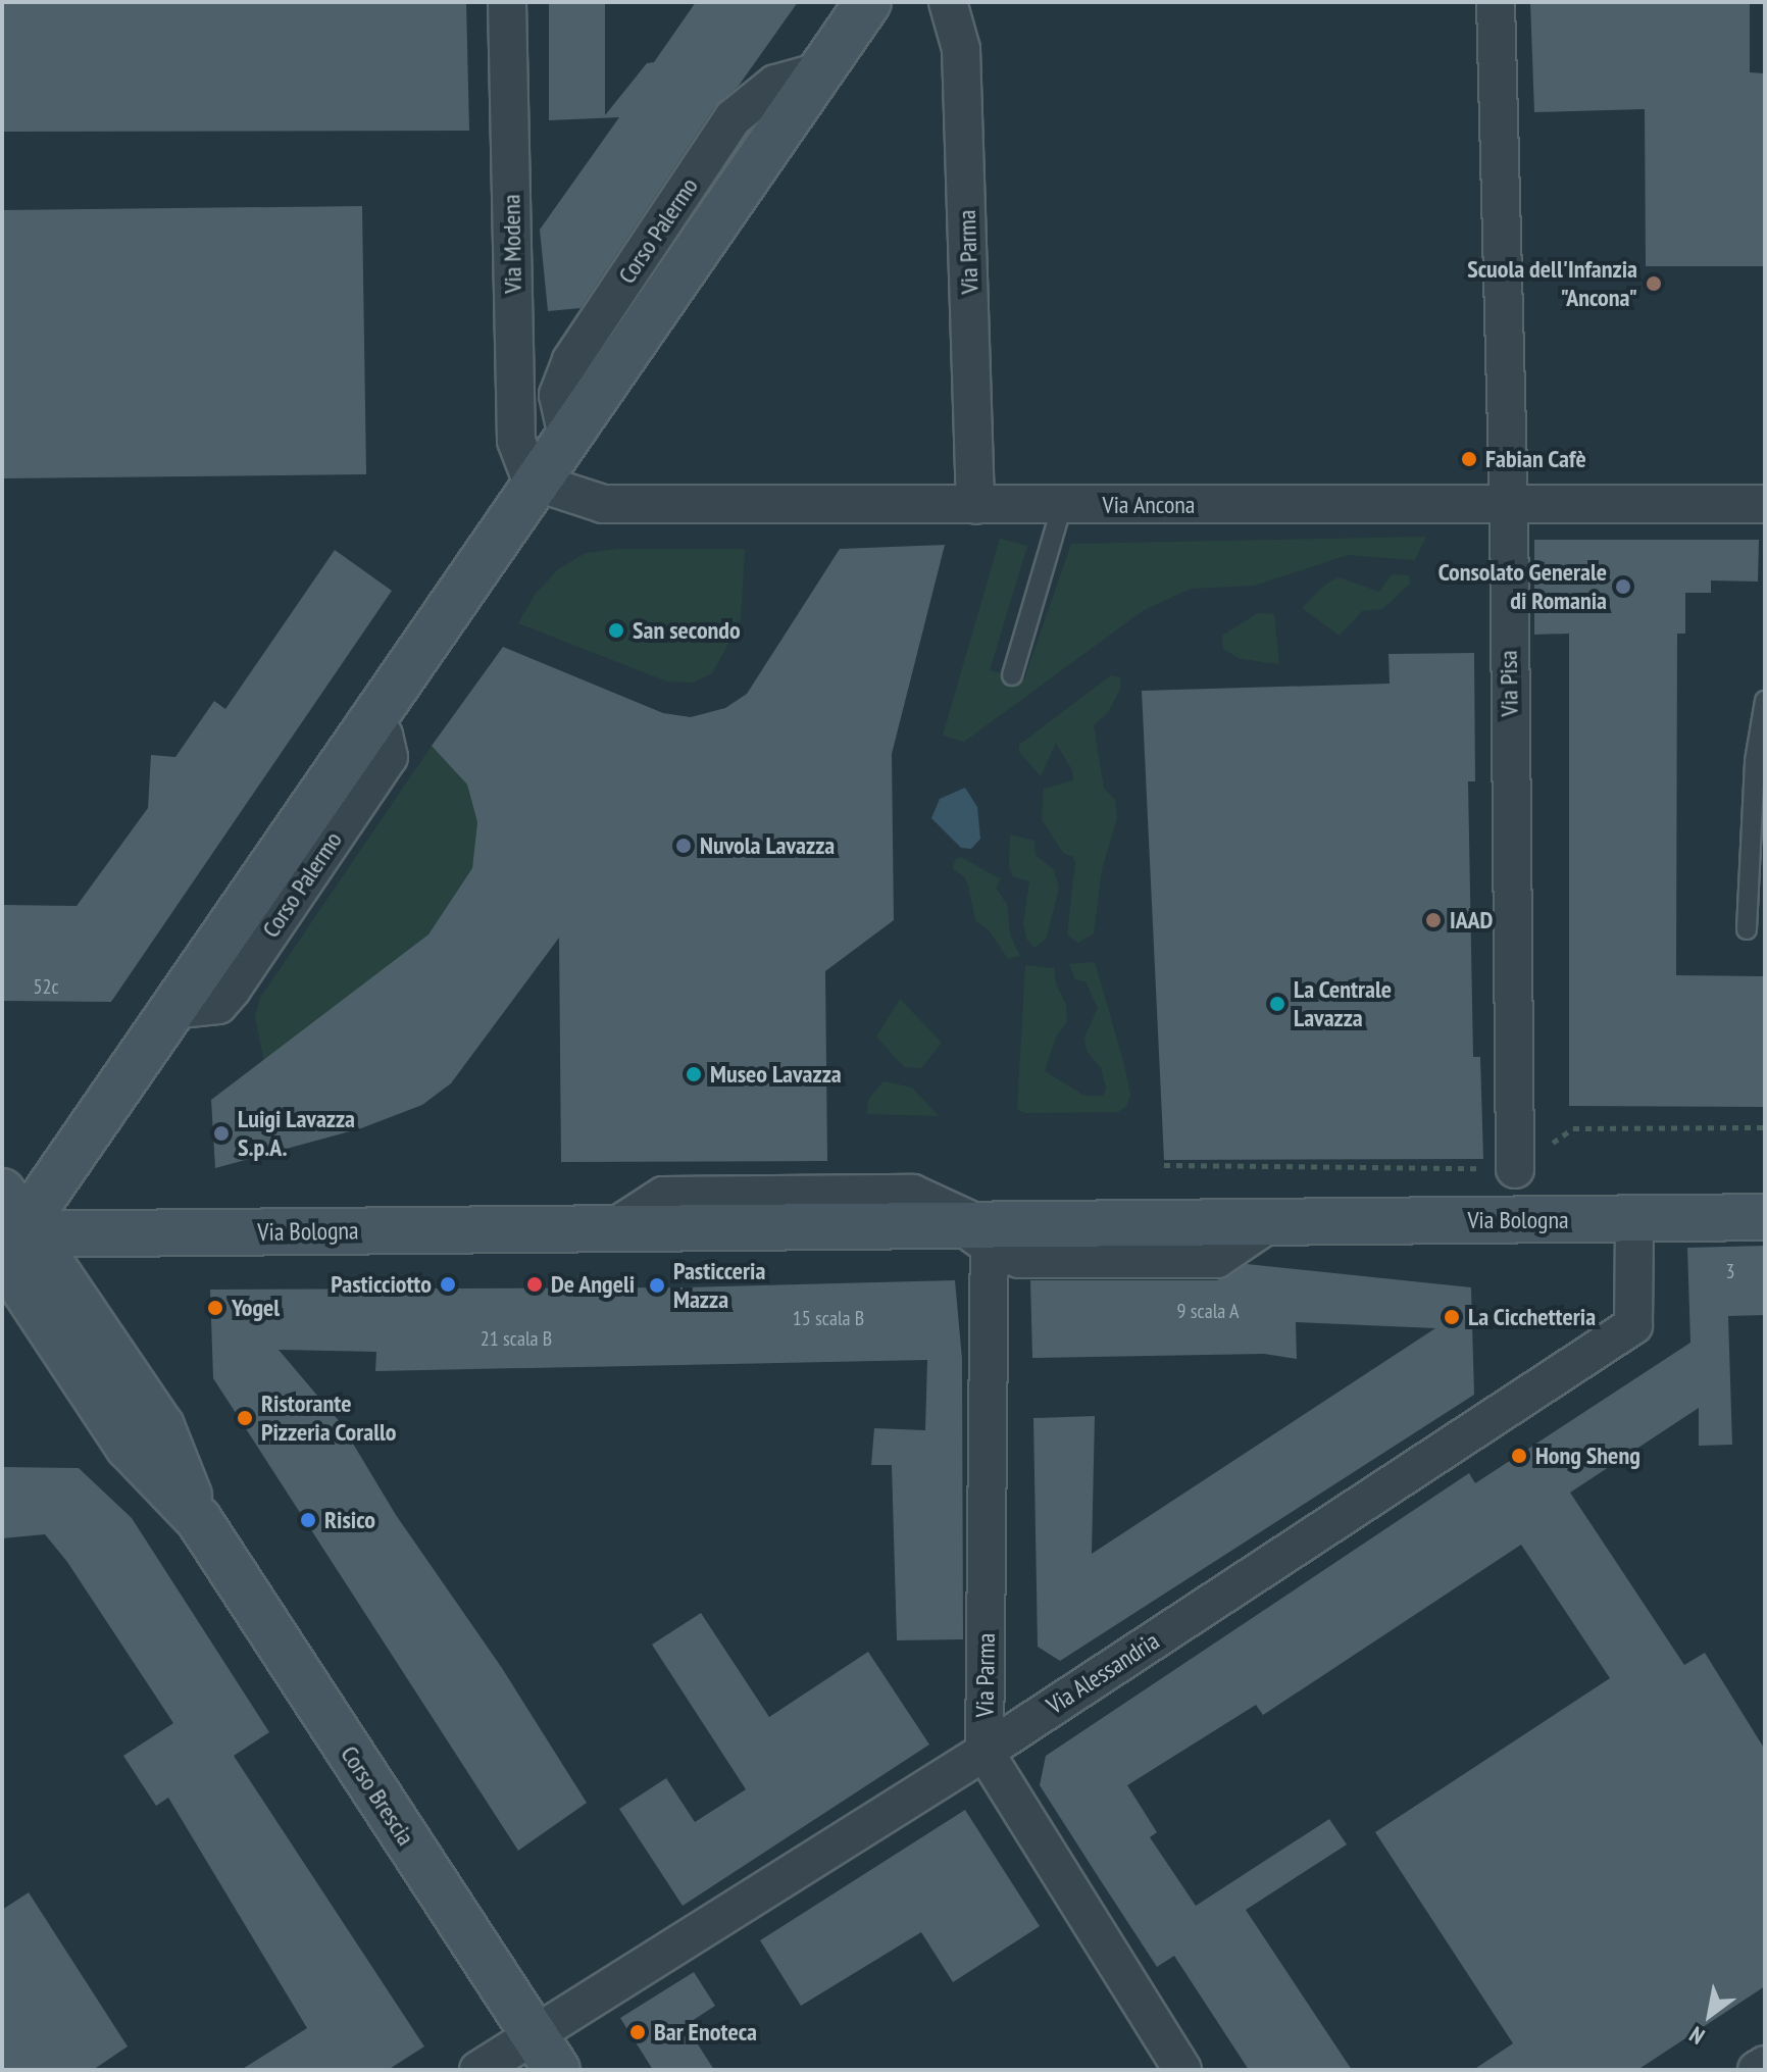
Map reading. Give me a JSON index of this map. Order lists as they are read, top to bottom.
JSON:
{
  "streets": {
    "street": [
      "Corso Palermo",
      "Via Modena",
      "Via Parma",
      "Via Ancona",
      "Via Pisa",
      "Via Bologna",
      "Via Alessandria",
      "Corso Brescia"
    ]
  },
  "crossings": [
    ["Corso Palermo", "Via Modena"],
    ["Corso Palermo", "Via Ancona"],
    ["Corso Palermo", "Via Bologna"],
    ["Corso Palermo", "Corso Brescia"],
    ["Via Modena", "Via Ancona"],
    ["Via Parma", "Via Ancona"],
    ["Via Parma", "Via Bologna"],
    ["Via Parma", "Via Alessandria"],
    ["Via Ancona", "Via Pisa"],
    ["Via Bologna", "Via Alessandria"],
    ["Via Bologna", "Corso Brescia"],
    ["Via Alessandria", "Corso Brescia"]
  ],
  "places": [
    "Scuola dell'Infanzia \"Ancona\"",
    "Fabian Cafè",
    "Consolato Generale di Romania",
    "San secondo",
    "Nuvola Lavazza",
    "IAAD",
    "La Centrale Lavazza",
    "Museo Lavazza",
    "Luigi Lavazza S.p.A.",
    "Pasticciotto",
    "De Angeli",
    "Pasticceria Mazza",
    "Yogel",
    "La Cicchetteria",
    "Ristorante Pizzeria Corallo",
    "Hong Sheng",
    "Risico",
    "Bar Enoteca"
  ],
  "house_numbers": [
    "52c",
    "3",
    "9 scala A",
    "15 scala B",
    "21 scala B"
  ],
  "north": "bottom left"
}
